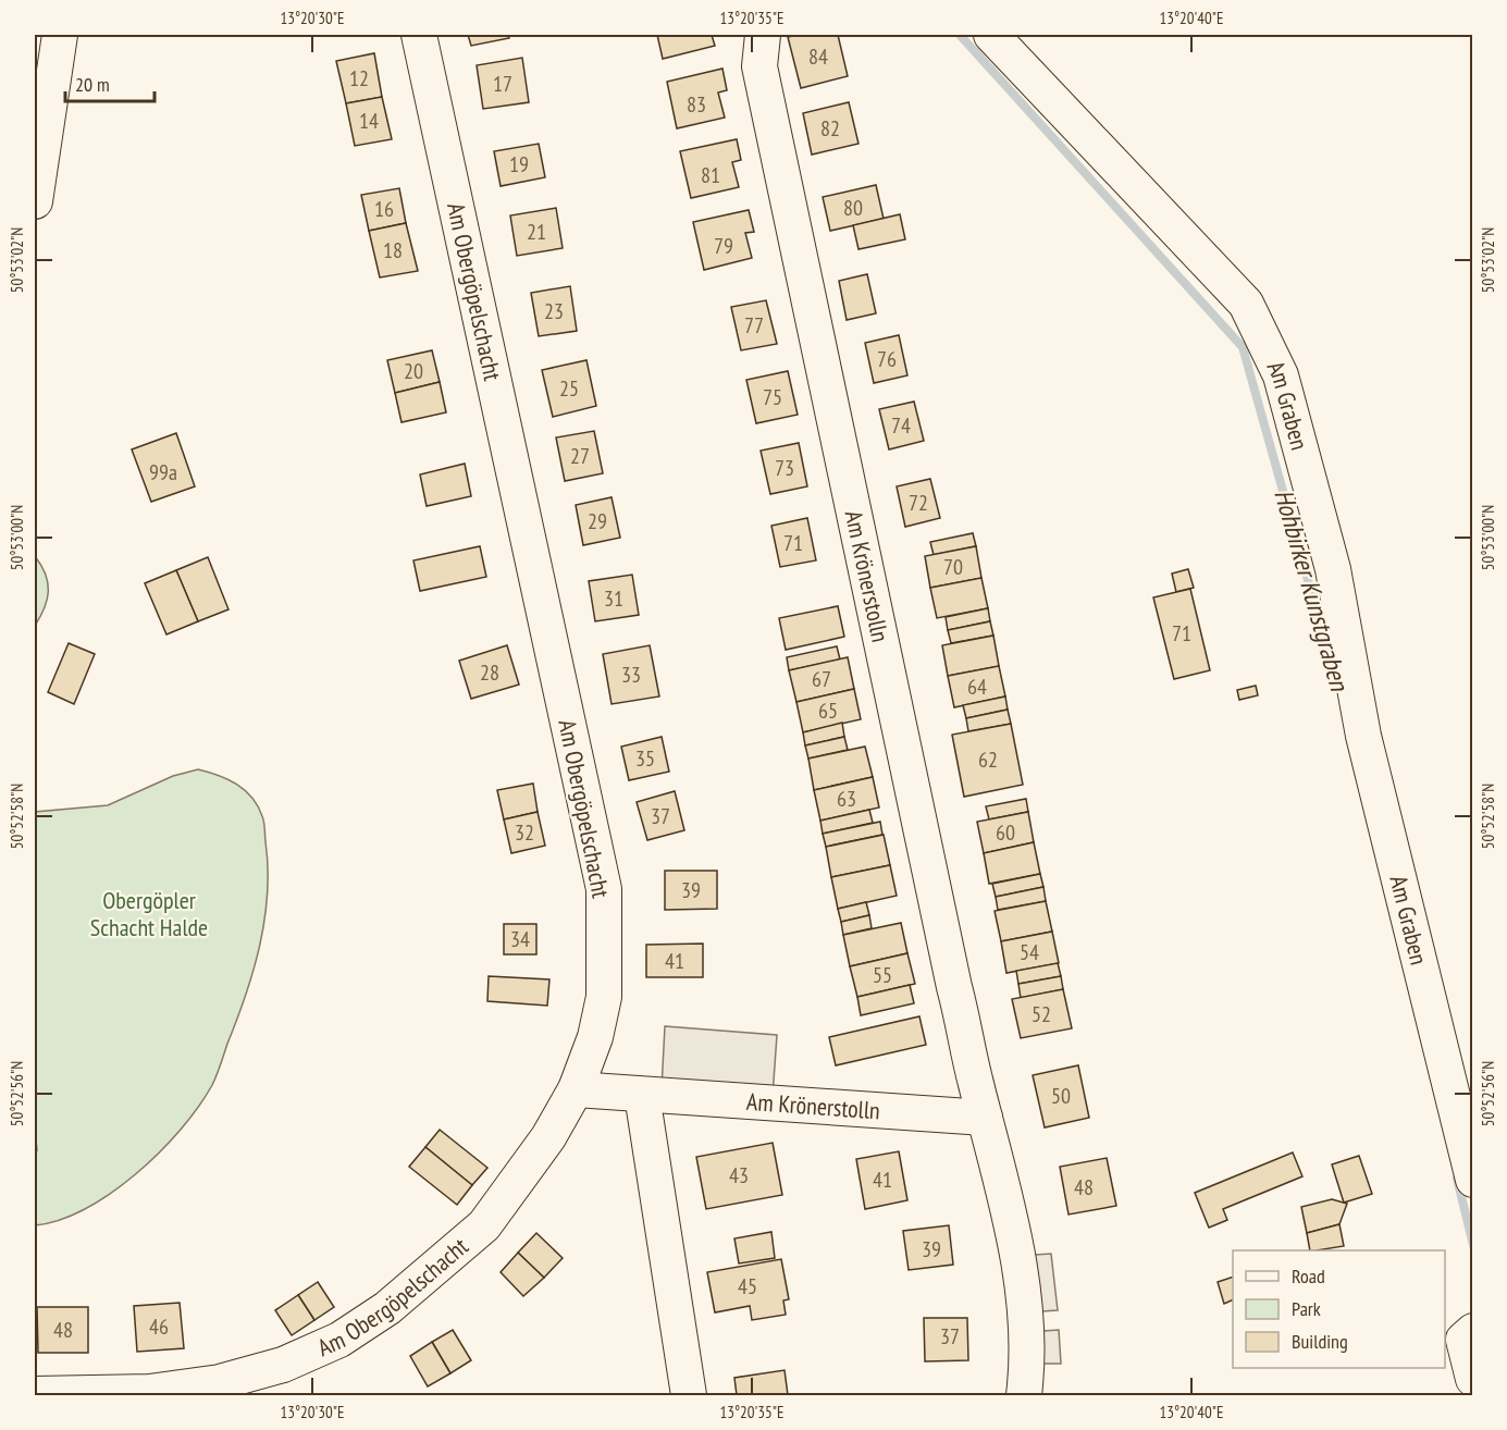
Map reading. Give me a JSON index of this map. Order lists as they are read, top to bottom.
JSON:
{
  "streets": {
    "street": ["Am Obergöpelschacht", "Am Graben", "Am Krönerstolln"]
  },
  "crossings": [
    ["Am Obergöpelschacht", "Am Krönerstolln"]
  ],
  "water": ["Hohbirker Kunstgraben"],
  "parks": ["Obergöpler Schacht Halde"],
  "house_numbers": [
    "84",
    "12",
    "17",
    "83",
    "14",
    "82",
    "19",
    "81",
    "80",
    "16",
    "21",
    "79",
    "18",
    "23",
    "77",
    "76",
    "20",
    "25",
    "75",
    "74",
    "27",
    "73",
    "99a",
    "72",
    "29",
    "71",
    "70",
    "31",
    "71",
    "28",
    "33",
    "67",
    "64",
    "65",
    "35",
    "62",
    "63",
    "37",
    "32",
    "60",
    "39",
    "34",
    "54",
    "41",
    "55",
    "52",
    "50",
    "43",
    "41",
    "48",
    "39",
    "45",
    "46",
    "48",
    "37"
  ],
  "legend": ["Road", "Park", "Building"],
  "scale_bar": "20 m",
  "coordinates": [
    "13°20'30\"E",
    "13°20'35\"E",
    "13°20'40\"E",
    "50°53'02\"N",
    "50°53'00\"N",
    "50°52'58\"N",
    "50°52'56\"N"
  ]
}
